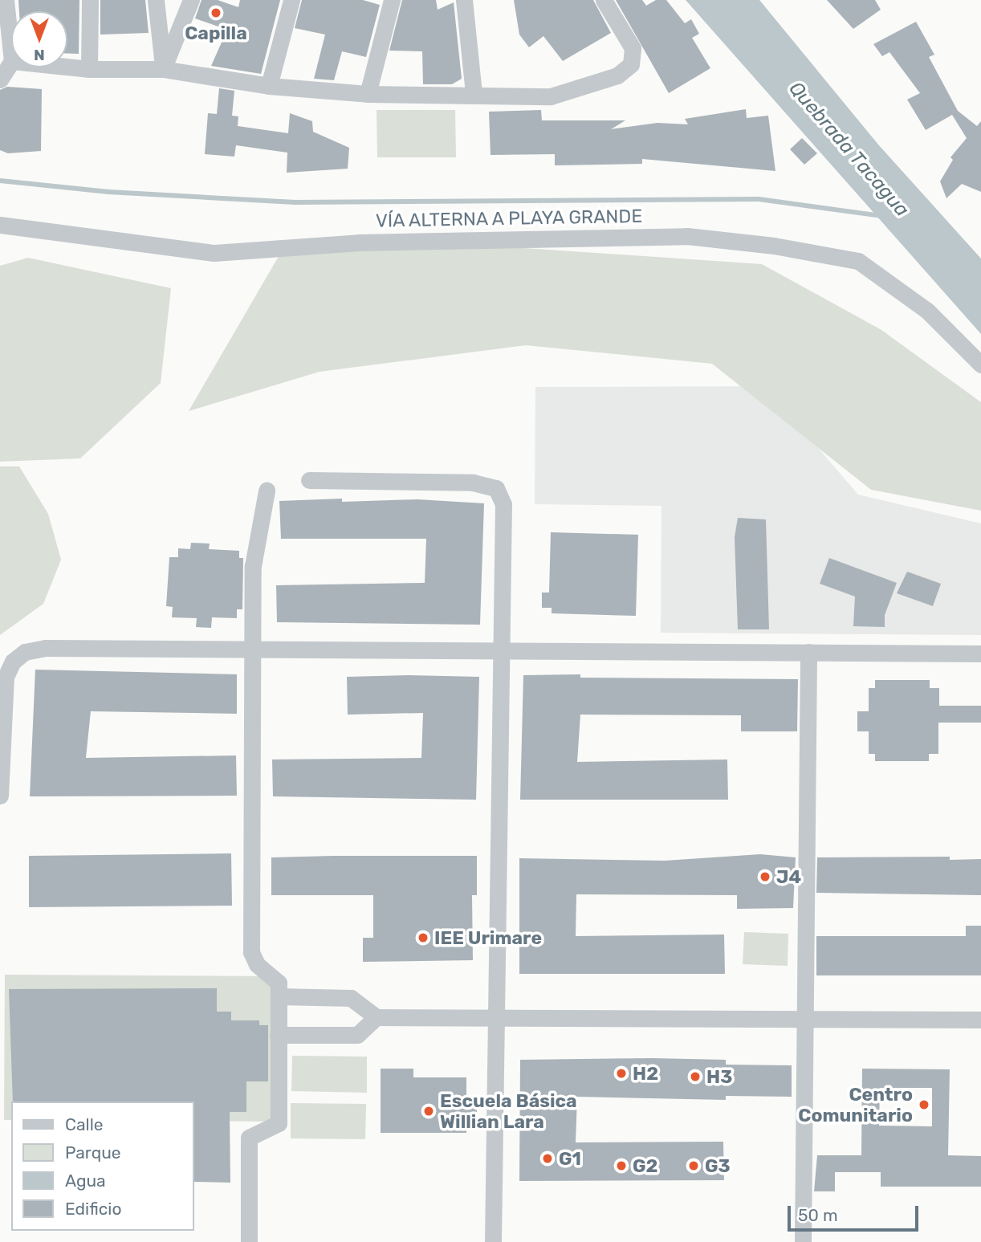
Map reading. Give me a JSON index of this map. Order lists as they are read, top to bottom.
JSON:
{
  "streets": {
    "street": ["VÍA ALTERNA A PLAYA GRANDE"]
  },
  "water": ["Quebrada Tacagua"],
  "places": [
    "Capilla",
    "J4",
    "IEE Urimare",
    "H2",
    "H3",
    "Centro Comunitario",
    "Escuela Básica Willian Lara",
    "G1",
    "G2",
    "G3"
  ],
  "legend": [
    "Calle",
    "Parque",
    "Agua",
    "Edificio"
  ],
  "scale_bar": "50 m",
  "north": "bottom"
}
